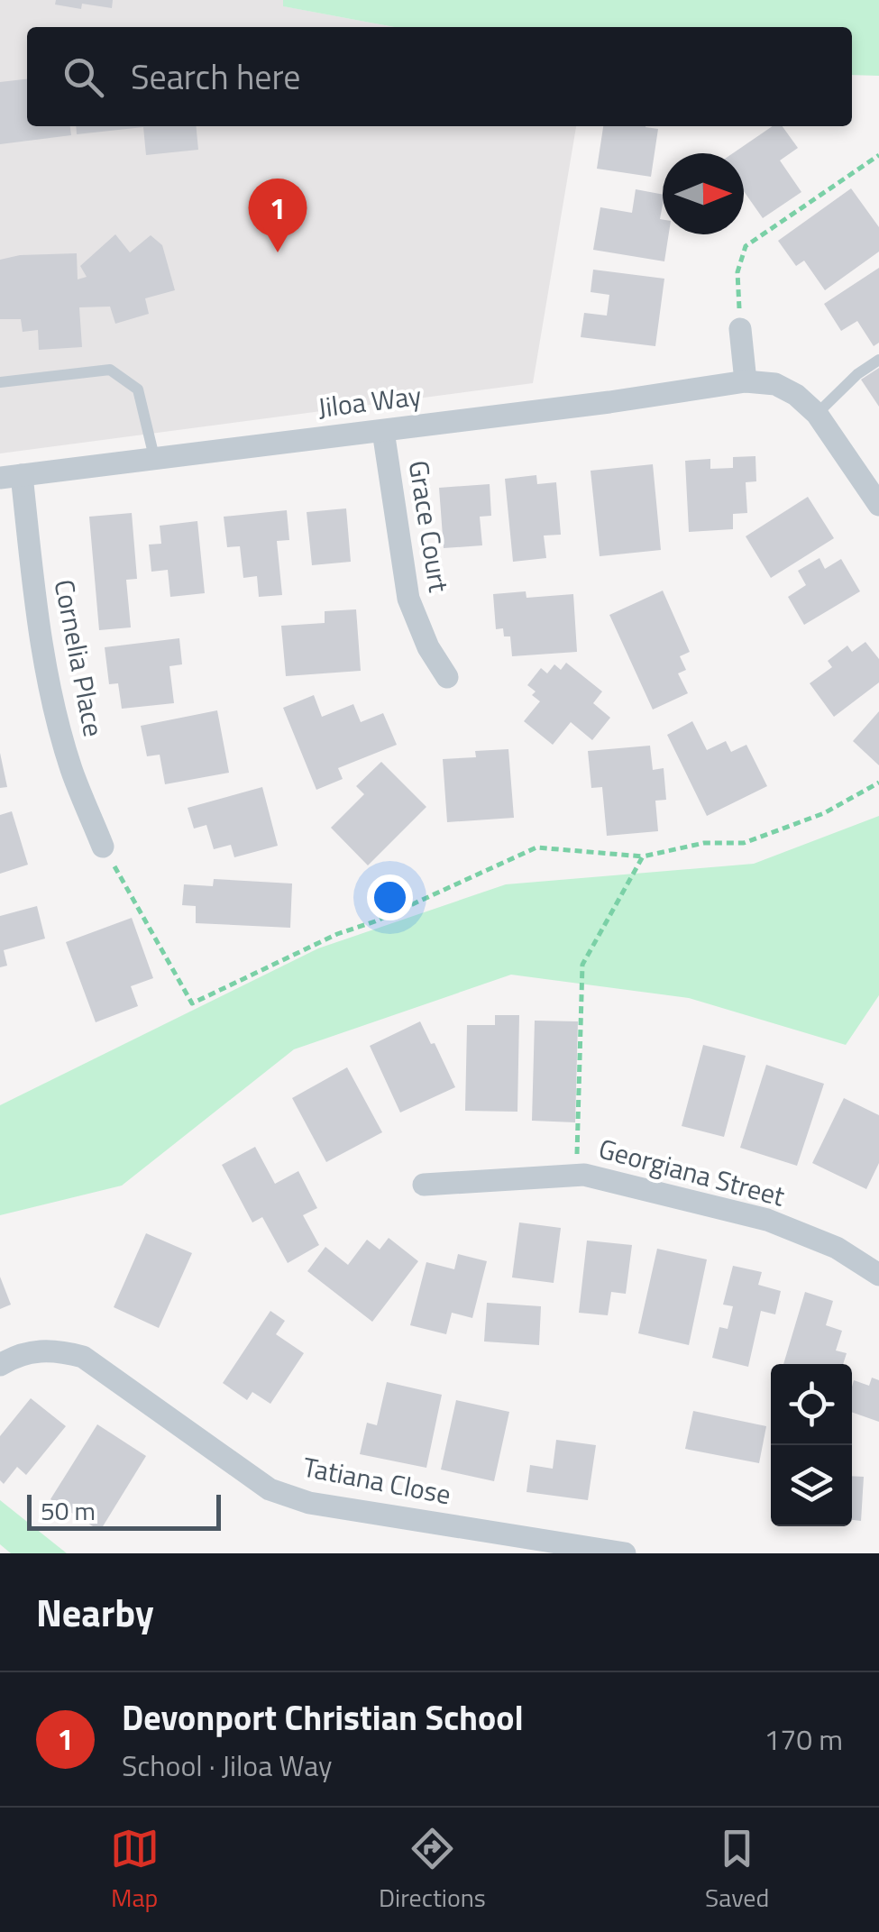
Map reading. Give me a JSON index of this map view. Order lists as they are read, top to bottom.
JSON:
{
  "streets": {
    "street": [
      "Jiloa Way",
      "Grace Court",
      "Cornelia Place",
      "Georgiana Street",
      "Tatiana Close"
    ]
  },
  "crossings": [
    ["Jiloa Way", "Grace Court"],
    ["Jiloa Way", "Cornelia Place"]
  ],
  "scale_bar": "50 m",
  "north": "right",
  "page": {
    "search": "Search here",
    "pins": "1",
    "scale": "50 m",
    "heading": "Nearby",
    "list": [
      {
        "mark": "1",
        "name": "Devonport Christian School",
        "note": "School · Jiloa Way",
        "value": "170 m"
      }
    ],
    "nav": ["Map", "Directions", "Saved"]
  }
}
